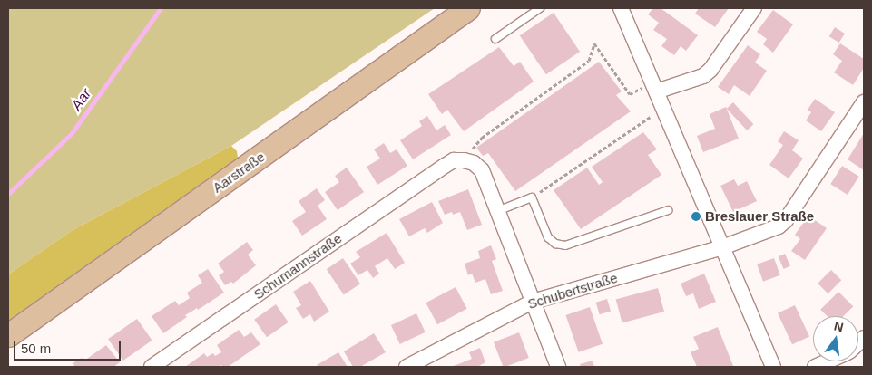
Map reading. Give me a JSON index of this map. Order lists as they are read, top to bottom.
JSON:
{
  "streets": {
    "main road": ["Aarstraße"],
    "street": ["Schumannstraße", "Schubertstraße"]
  },
  "water": ["Aar"],
  "places": ["Breslauer Straße"],
  "scale_bar": "50 m",
  "north": "top"
}
